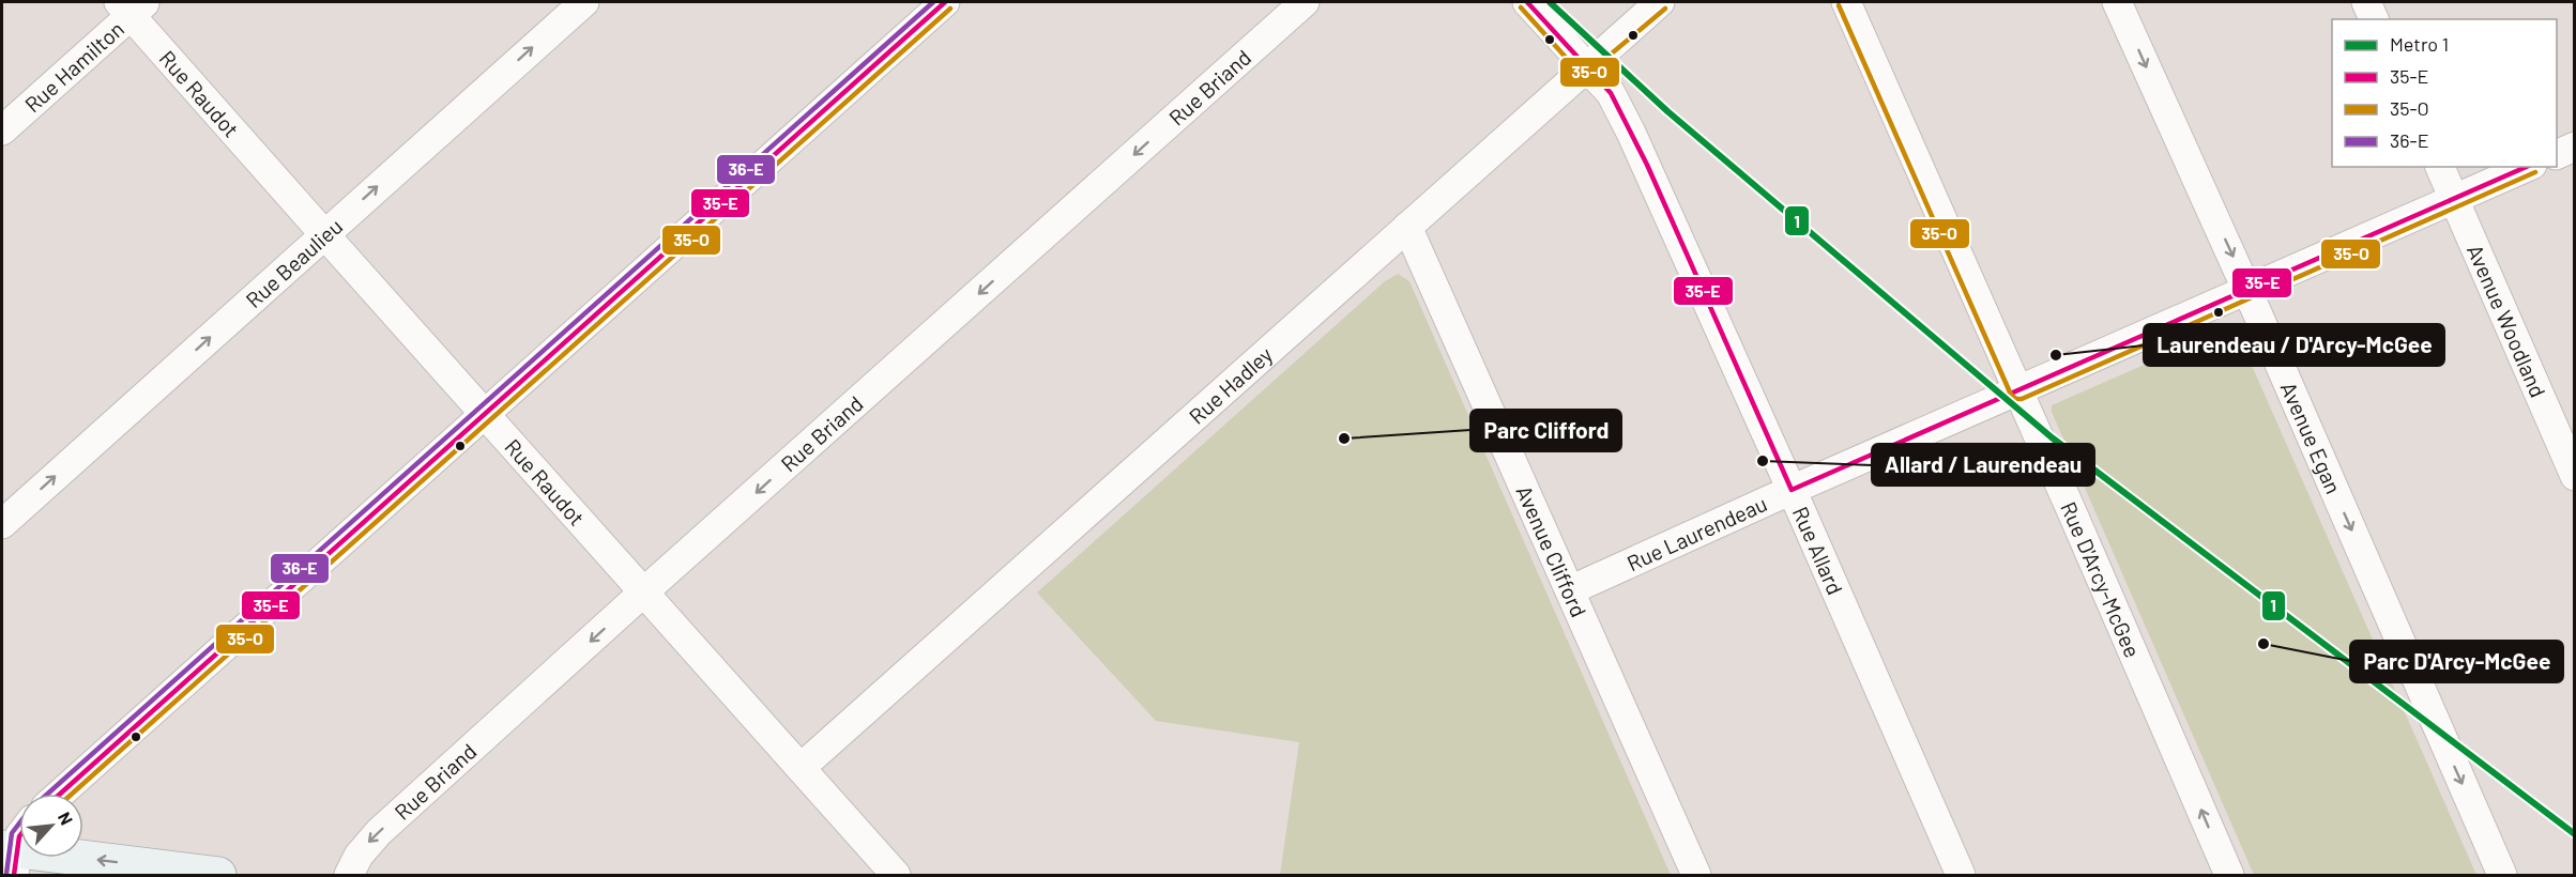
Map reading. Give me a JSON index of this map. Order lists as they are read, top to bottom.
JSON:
{
  "streets": {
    "street": [
      "Rue Hamilton",
      "Rue Briand",
      "Rue Raudot",
      "Rue Beaulieu",
      "Avenue Woodland",
      "Rue Hadley",
      "Avenue Egan",
      "Rue Laurendeau",
      "Rue Allard",
      "Avenue Clifford",
      "Rue D'Arcy-McGee"
    ]
  },
  "crossings": [
    ["Rue Hamilton", "Rue Raudot"],
    ["Rue Briand", "Rue Raudot"],
    ["Rue Raudot", "Rue Beaulieu"],
    ["Rue Raudot", "Rue Hadley"],
    ["Avenue Woodland", "Rue Laurendeau"],
    ["Rue Hadley", "Rue Allard"],
    ["Rue Hadley", "Avenue Clifford"],
    ["Avenue Egan", "Rue Laurendeau"],
    ["Rue Laurendeau", "Rue Allard"],
    ["Rue Laurendeau", "Avenue Clifford"],
    ["Rue Laurendeau", "Rue D'Arcy-McGee"]
  ],
  "one_way": ["Avenue Egan", "Rue D'Arcy-McGee"],
  "places": [
    "Laurendeau / D'Arcy-McGee",
    "Parc Clifford",
    "Allard / Laurendeau",
    "Parc D'Arcy-McGee"
  ],
  "lines": [
    "metro line 1",
    "transit line 35-E",
    "transit line 36-E",
    "transit line 35-O"
  ],
  "legend": [
    "Metro 1",
    "35-E",
    "35-O",
    "36-E"
  ],
  "north": "top right"
}
